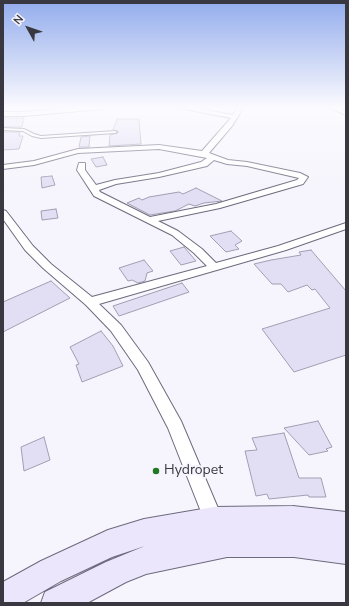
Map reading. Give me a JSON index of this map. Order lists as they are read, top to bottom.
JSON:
{
  "places": ["Hydropet"],
  "north": "top left"
}
